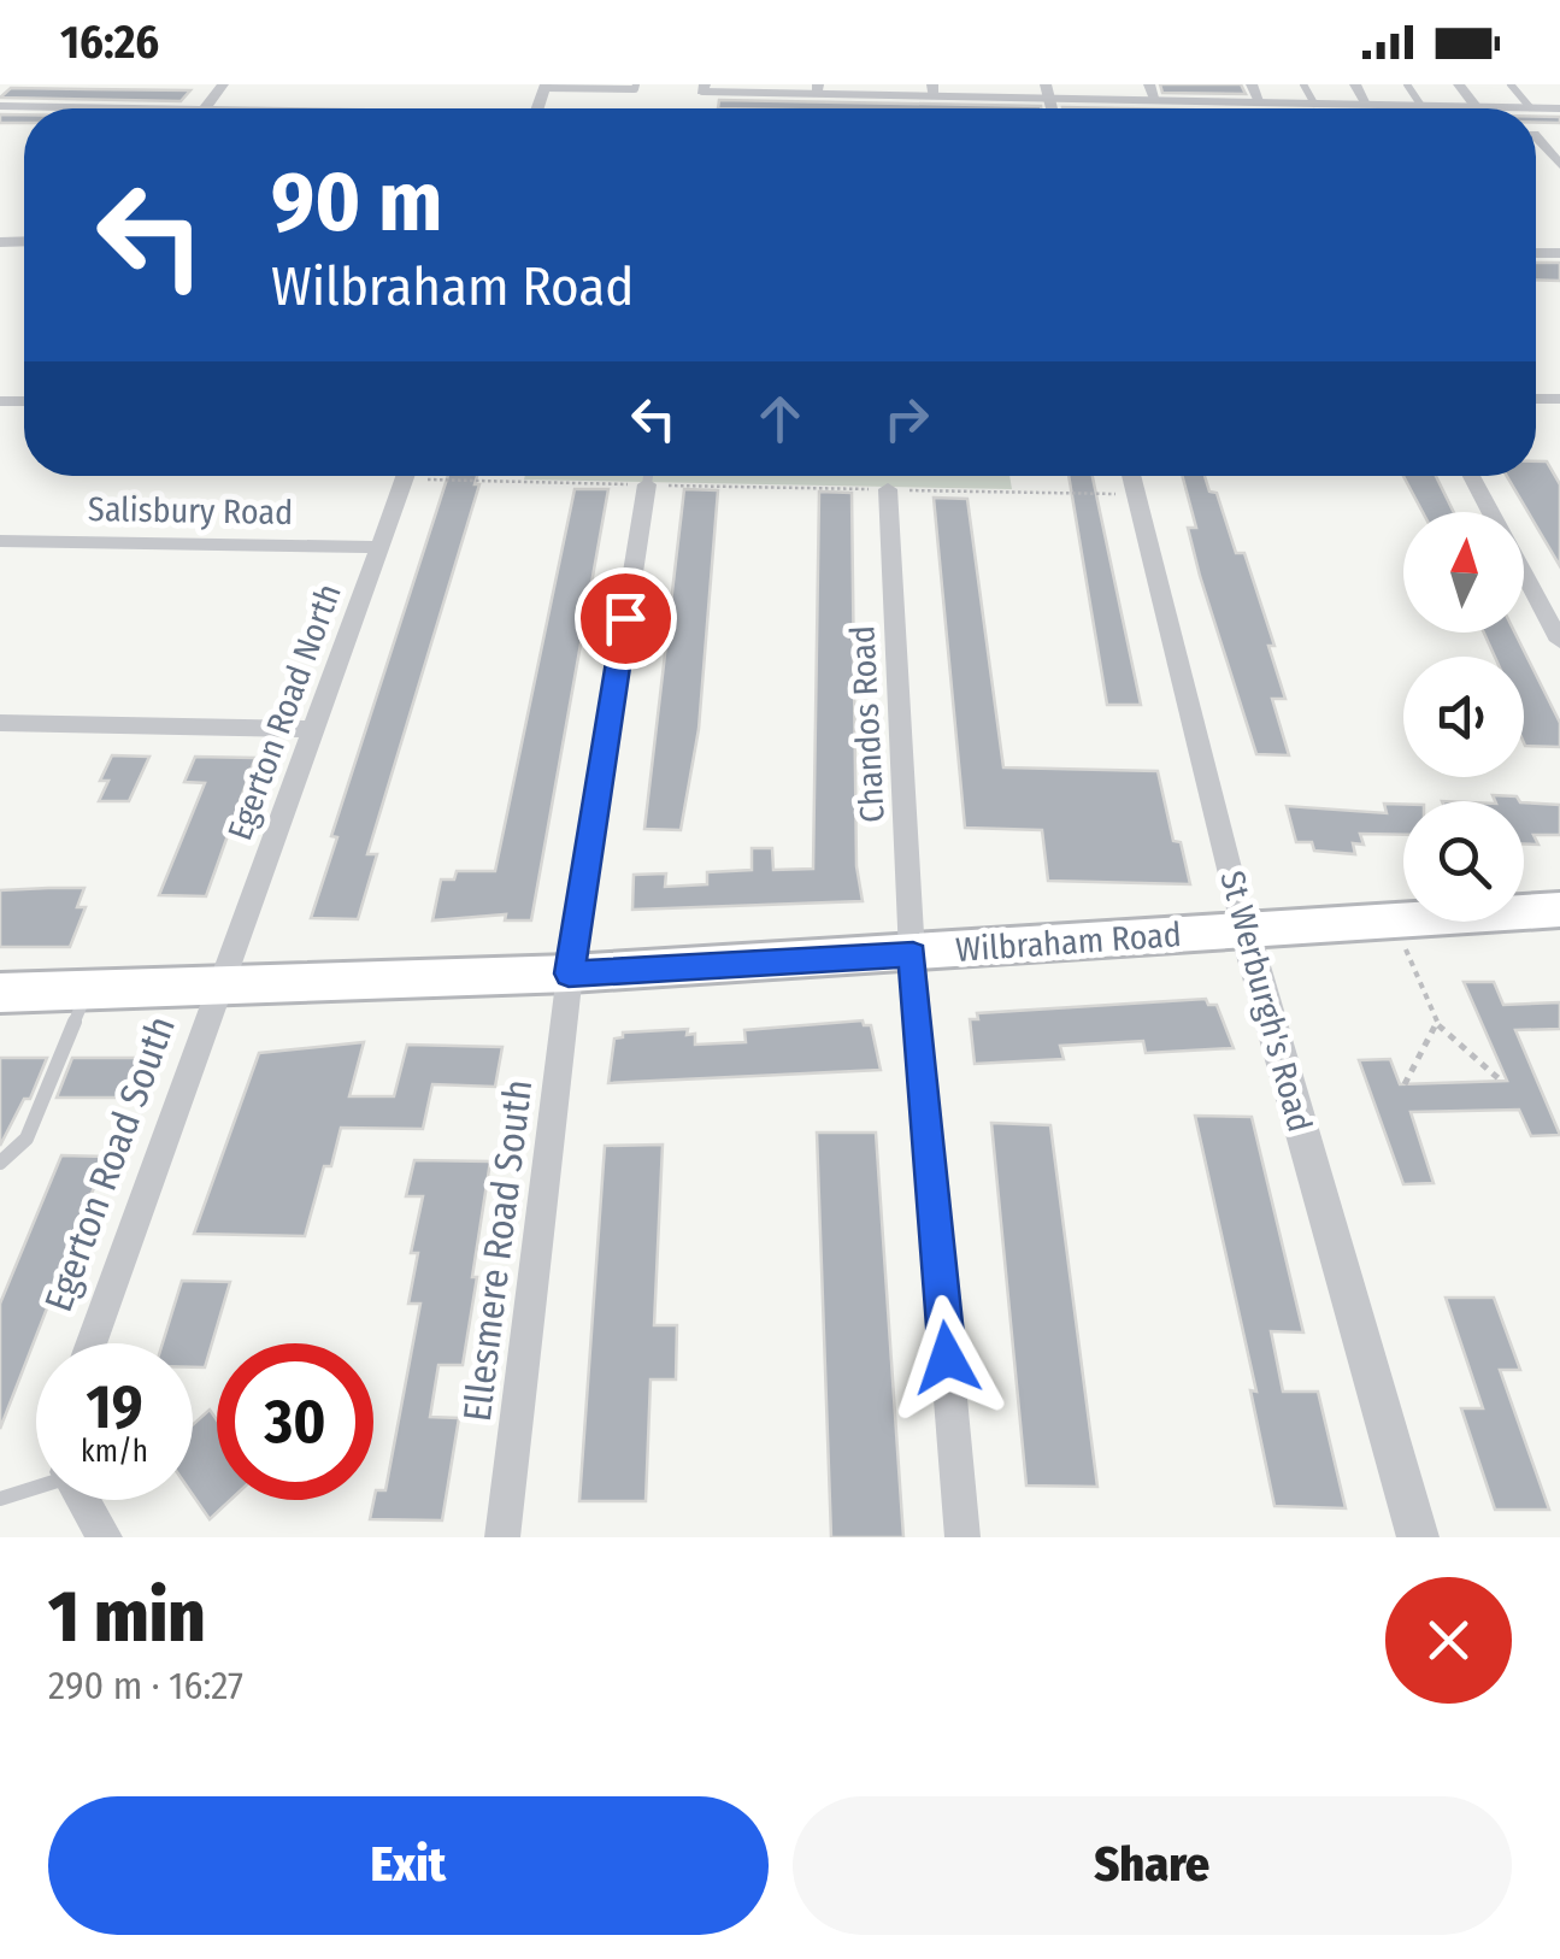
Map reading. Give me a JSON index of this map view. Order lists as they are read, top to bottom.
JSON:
{
  "streets": {
    "highway": ["Wilbraham Road"],
    "street": [
      "Salisbury Road",
      "Egerton Road North",
      "Chandos Road",
      "St Werburgh's Road",
      "Egerton Road South",
      "Ellesmere Road South"
    ]
  },
  "crossings": [
    ["Salisbury Road", "Egerton Road North"],
    ["Egerton Road North", "Wilbraham Road"],
    ["Egerton Road North", "Egerton Road South"],
    ["Chandos Road", "Wilbraham Road"],
    ["Wilbraham Road", "St Werburgh's Road"],
    ["Wilbraham Road", "Egerton Road South"],
    ["Wilbraham Road", "Ellesmere Road South"]
  ],
  "north": "top",
  "page": {
    "status": "16:26",
    "turn": ["90 m", "Wilbraham Road"],
    "speed": "19 km/h",
    "limit": "30",
    "heading": ["1 min", "290 m · 16:27"],
    "buttons": ["Exit", "Share"]
  }
}
